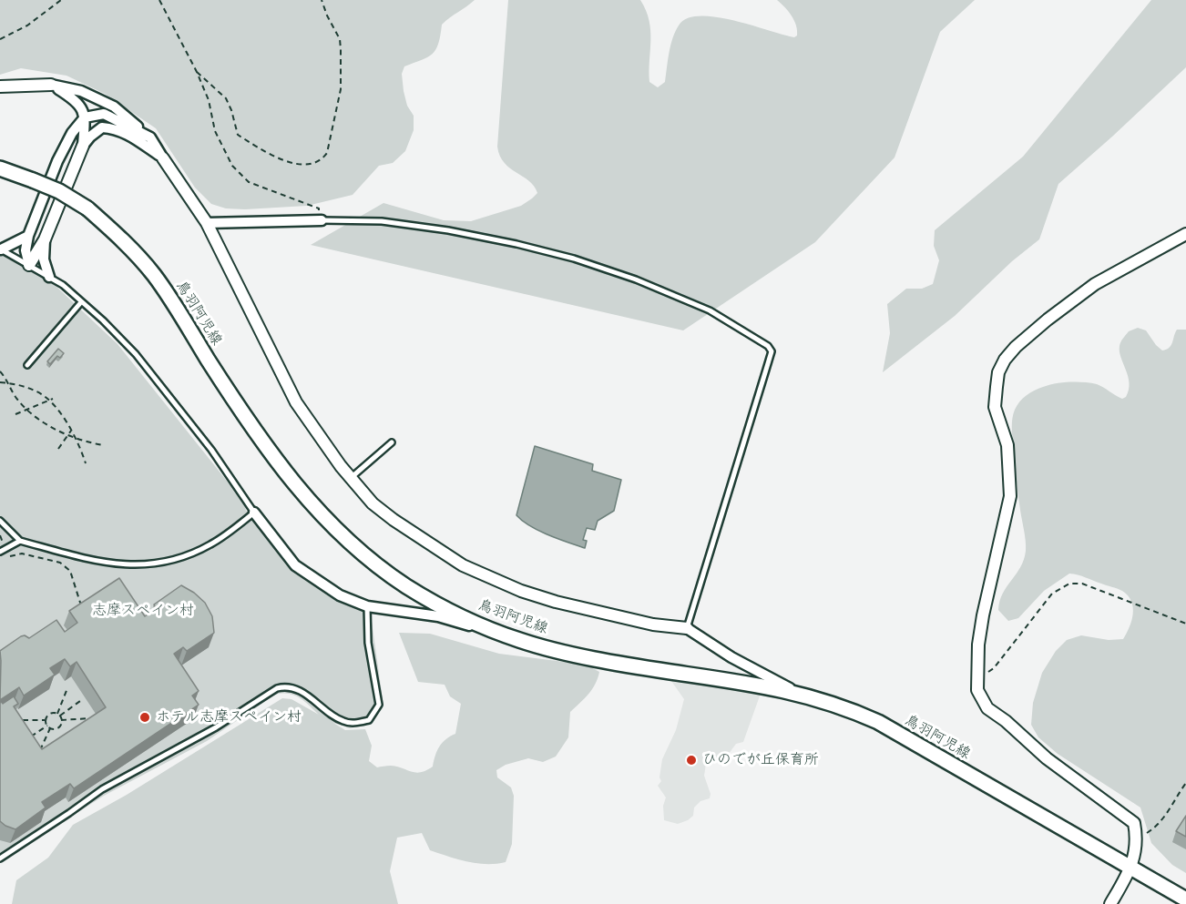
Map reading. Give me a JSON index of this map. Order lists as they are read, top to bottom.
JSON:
{
  "streets": {
    "main road": ["鳥羽阿児線"]
  },
  "parks": ["志摩スペイン村"],
  "places": ["ホテル志摩スペイン村", "ひのでが丘保育所"]
}
